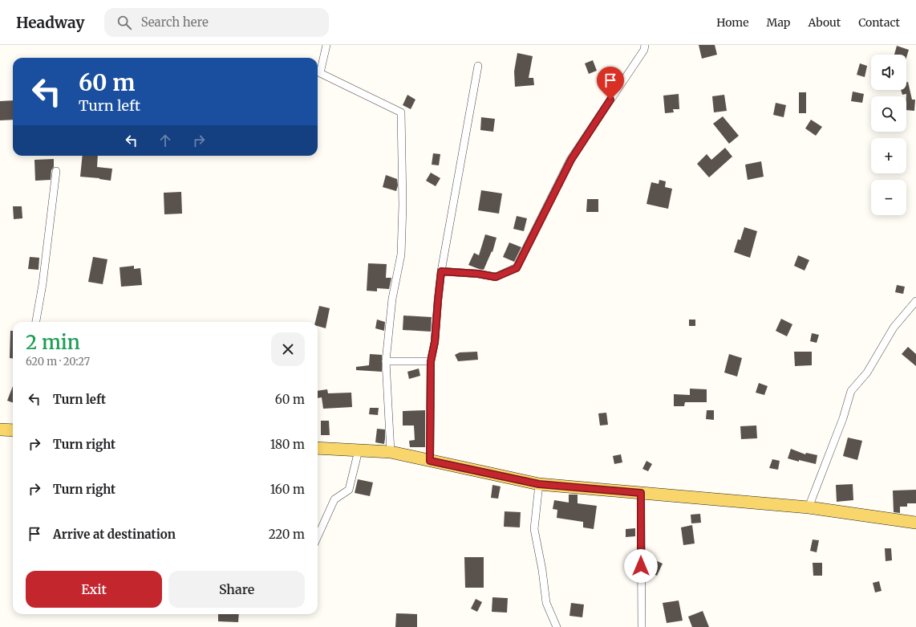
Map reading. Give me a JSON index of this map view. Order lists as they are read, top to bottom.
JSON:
{
  "page": {
    "header": "Headway",
    "search": "Search here",
    "nav": [
      "Home",
      "Map",
      "About",
      "Contact"
    ],
    "map_buttons": ["+", "−"],
    "turn": ["60 m", "Turn left"],
    "heading": ["2 min", "620 m · 20:27"],
    "list": [
      {
        "name": "Turn left",
        "value": "60 m"
      },
      {
        "name": "Turn right",
        "value": "180 m"
      },
      {
        "name": "Turn right",
        "value": "160 m"
      },
      {
        "name": "Arrive at destination",
        "value": "220 m"
      }
    ],
    "buttons": ["Exit", "Share"]
  }
}
